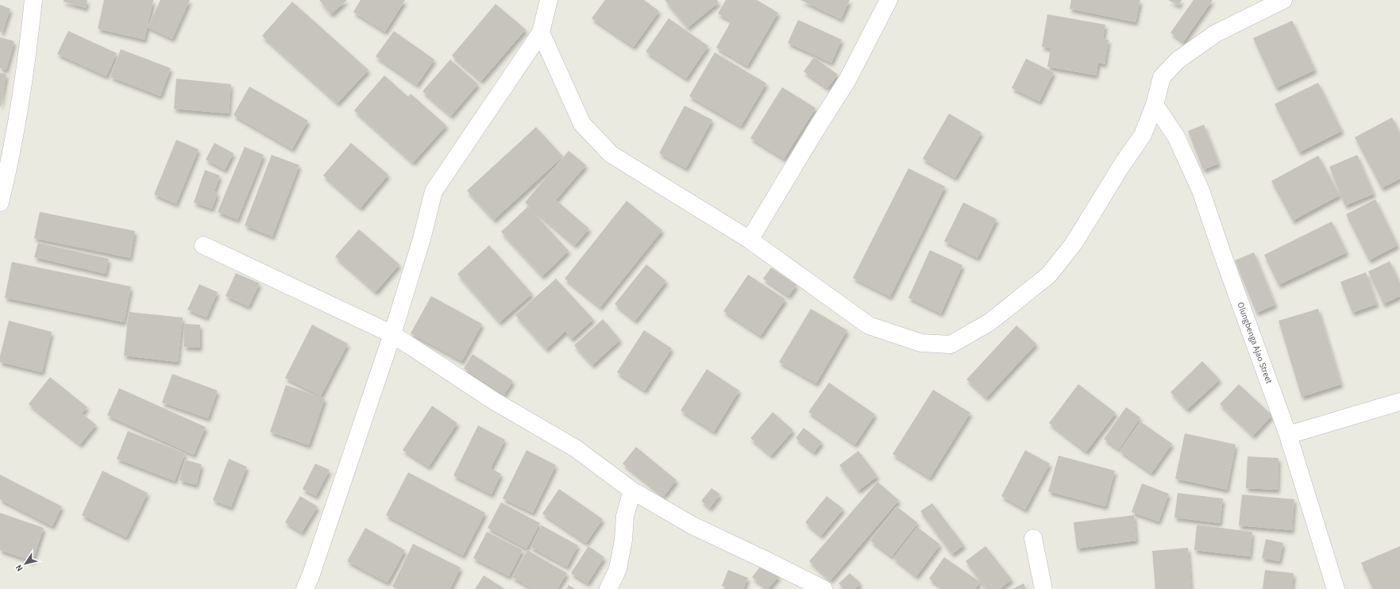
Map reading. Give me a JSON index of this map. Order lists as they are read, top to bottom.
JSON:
{
  "streets": {
    "street": ["Olungbenga Ajao Street"]
  },
  "north": "bottom left"
}
